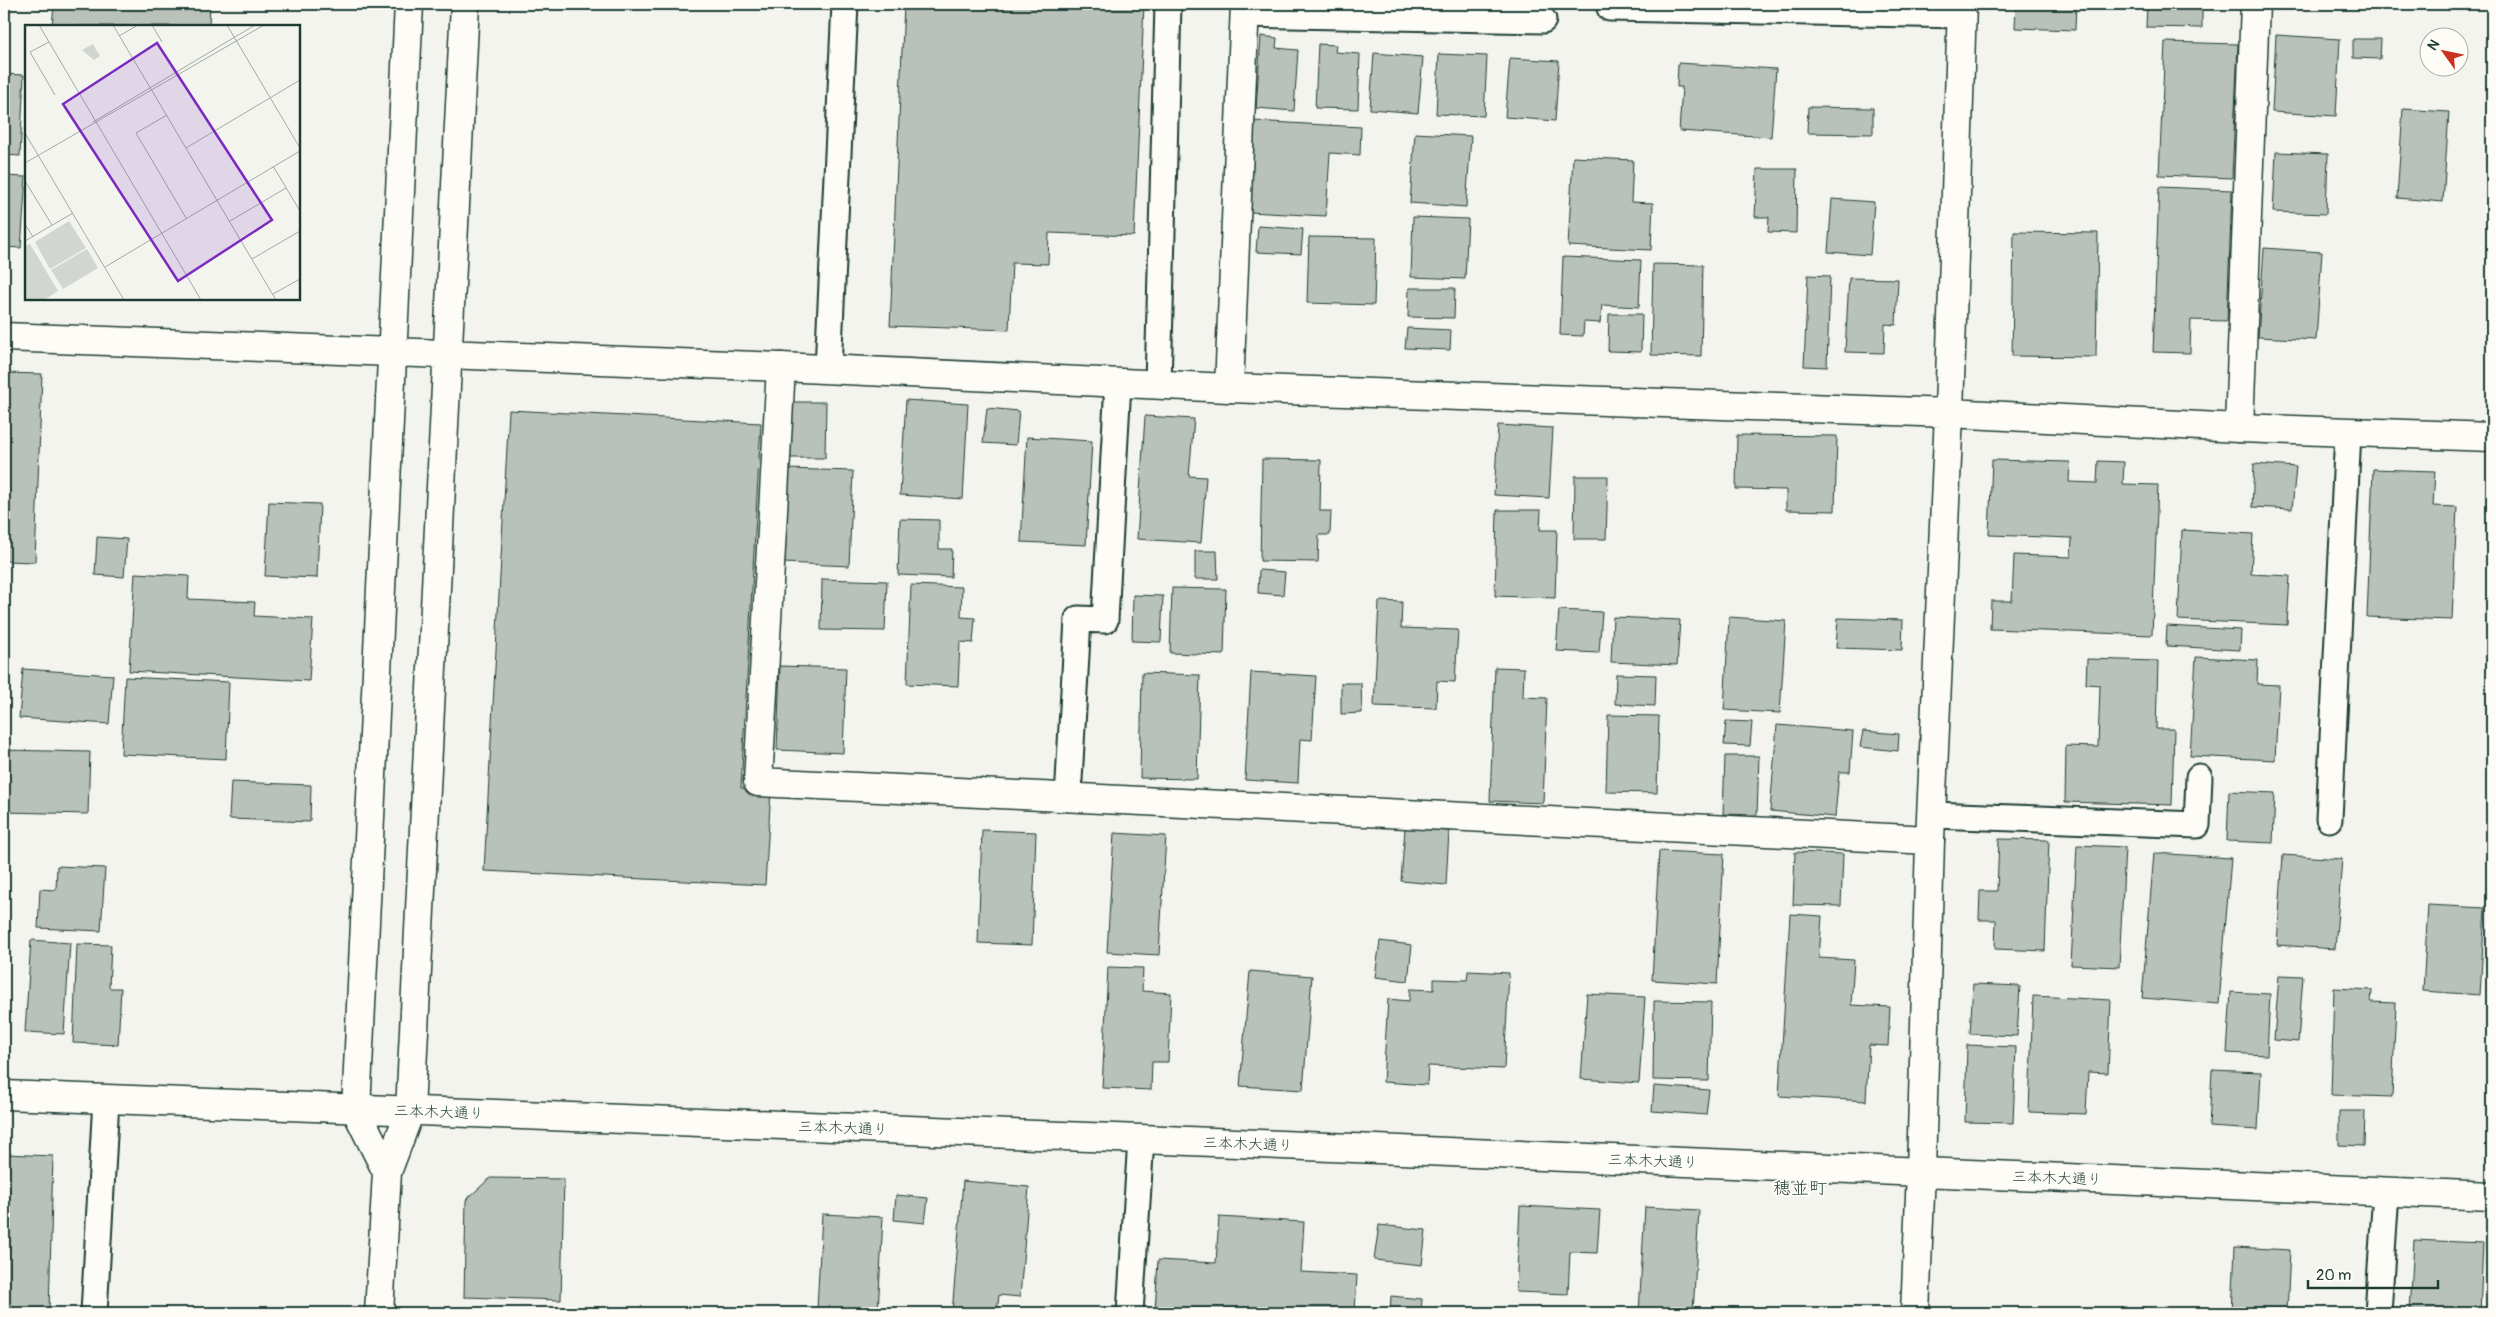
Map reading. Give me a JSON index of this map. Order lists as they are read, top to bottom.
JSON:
{
  "streets": {
    "street": ["三本木大通り"]
  },
  "districts": ["穂並町"],
  "scale_bar": "20 m",
  "north": "top left"
}
